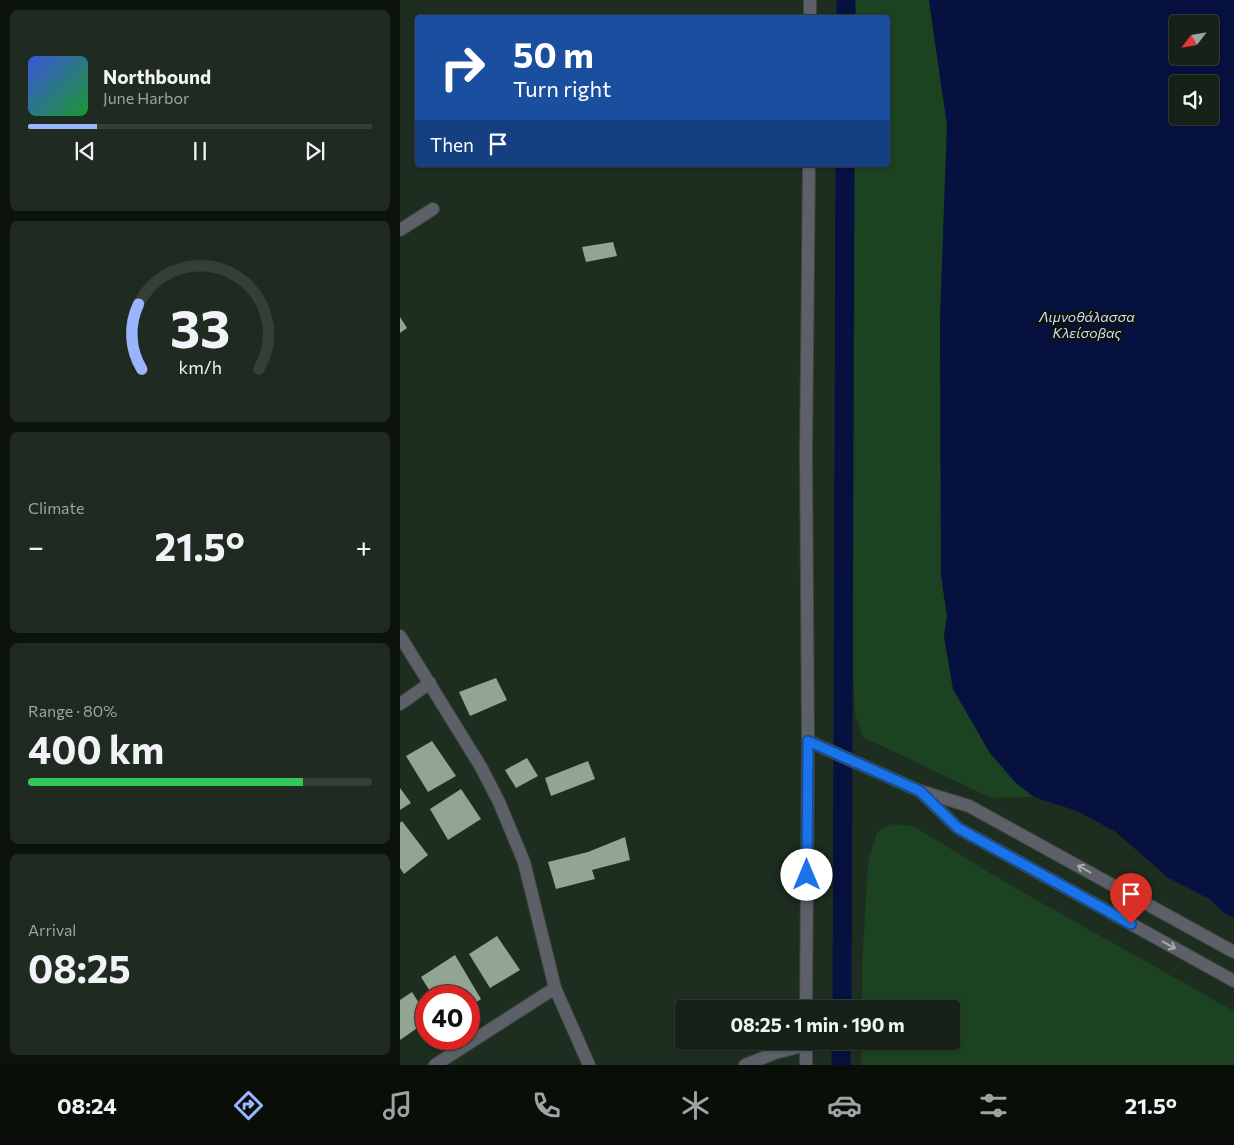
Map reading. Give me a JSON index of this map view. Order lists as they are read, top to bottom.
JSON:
{
  "water": ["Λιμνοθάλασσα Κλείσοβας"],
  "north": "bottom left",
  "page": {
    "turn": ["50 m", "Turn right"],
    "song": ["Northbound", "June Harbor"],
    "then": "Then",
    "tile": [
      "Climate",
      ["Range · 80%", "400 km"],
      ["Arrival", "08:25"]
    ],
    "heat": ["−", "21.5°", "+"],
    "limit": "40",
    "trip": "08:25 · 1 min · 190 m",
    "tabs": ["08:24", "21.5°"],
    "gauge": ["33", "km/h"]
  }
}
